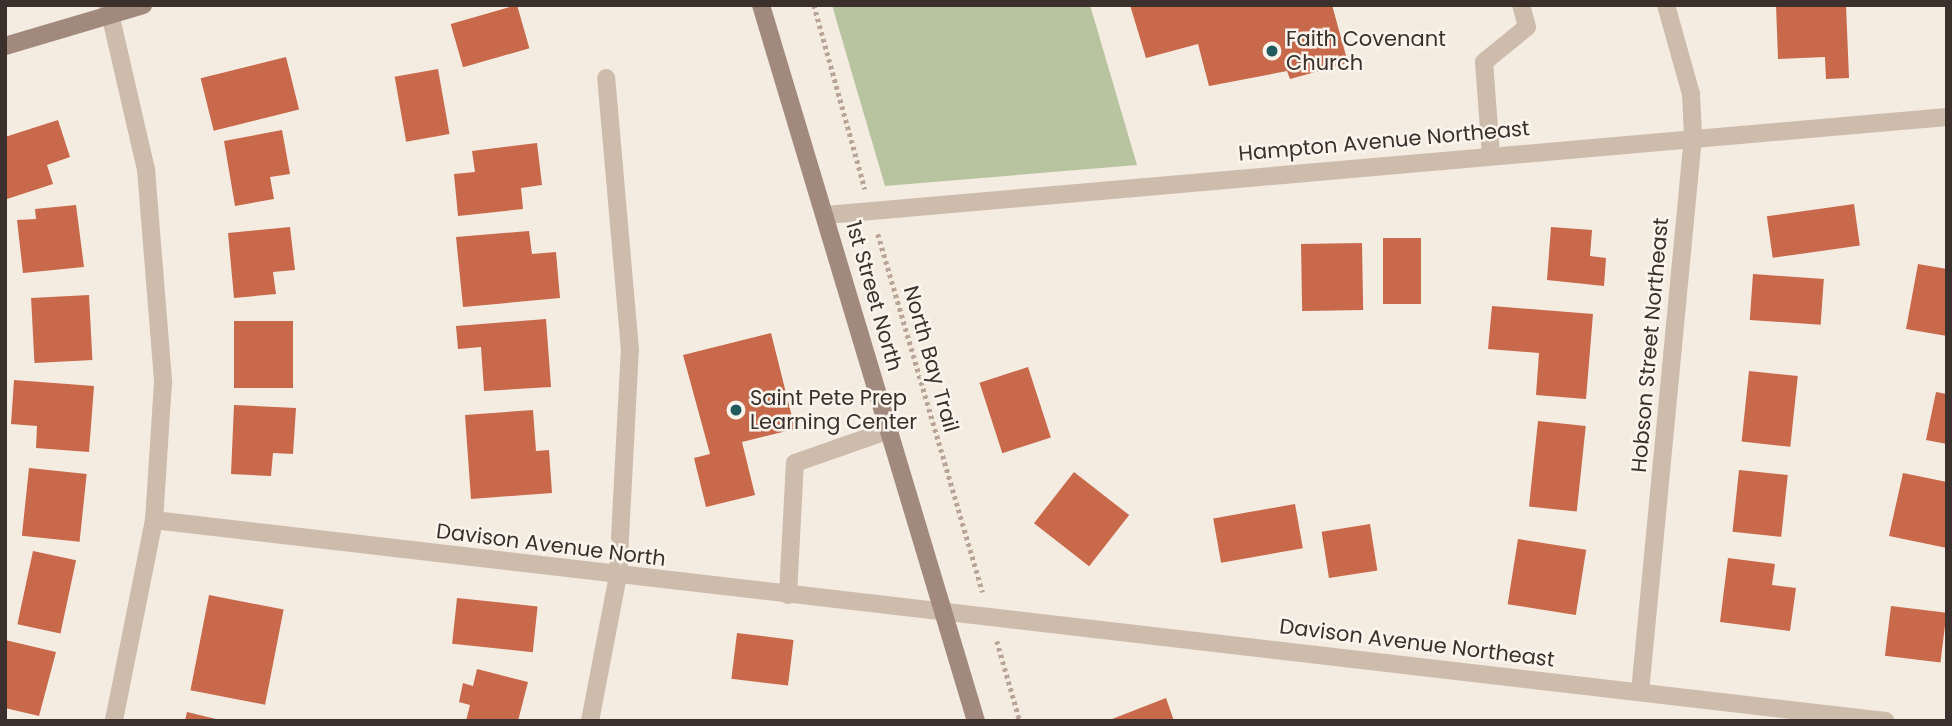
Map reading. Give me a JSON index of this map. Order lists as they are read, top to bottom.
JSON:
{
  "streets": {
    "street": [
      "Hampton Avenue Northeast",
      "1st Street North",
      "Hobson Street Northeast",
      "Davison Avenue North",
      "Davison Avenue Northeast"
    ],
    "path": ["North Bay Trail"]
  },
  "crossings": [
    ["Hampton Avenue Northeast", "1st Street North"],
    ["Hampton Avenue Northeast", "Hobson Street Northeast"],
    ["Hampton Avenue Northeast", "North Bay Trail"],
    ["1st Street North", "Davison Avenue North"],
    ["1st Street North", "Davison Avenue Northeast"],
    ["Hobson Street Northeast", "Davison Avenue Northeast"],
    ["North Bay Trail", "Davison Avenue Northeast"],
    ["Davison Avenue North", "Davison Avenue Northeast"]
  ],
  "places": ["Faith Covenant Church", "Saint Pete Prep Learning Center"]
}
